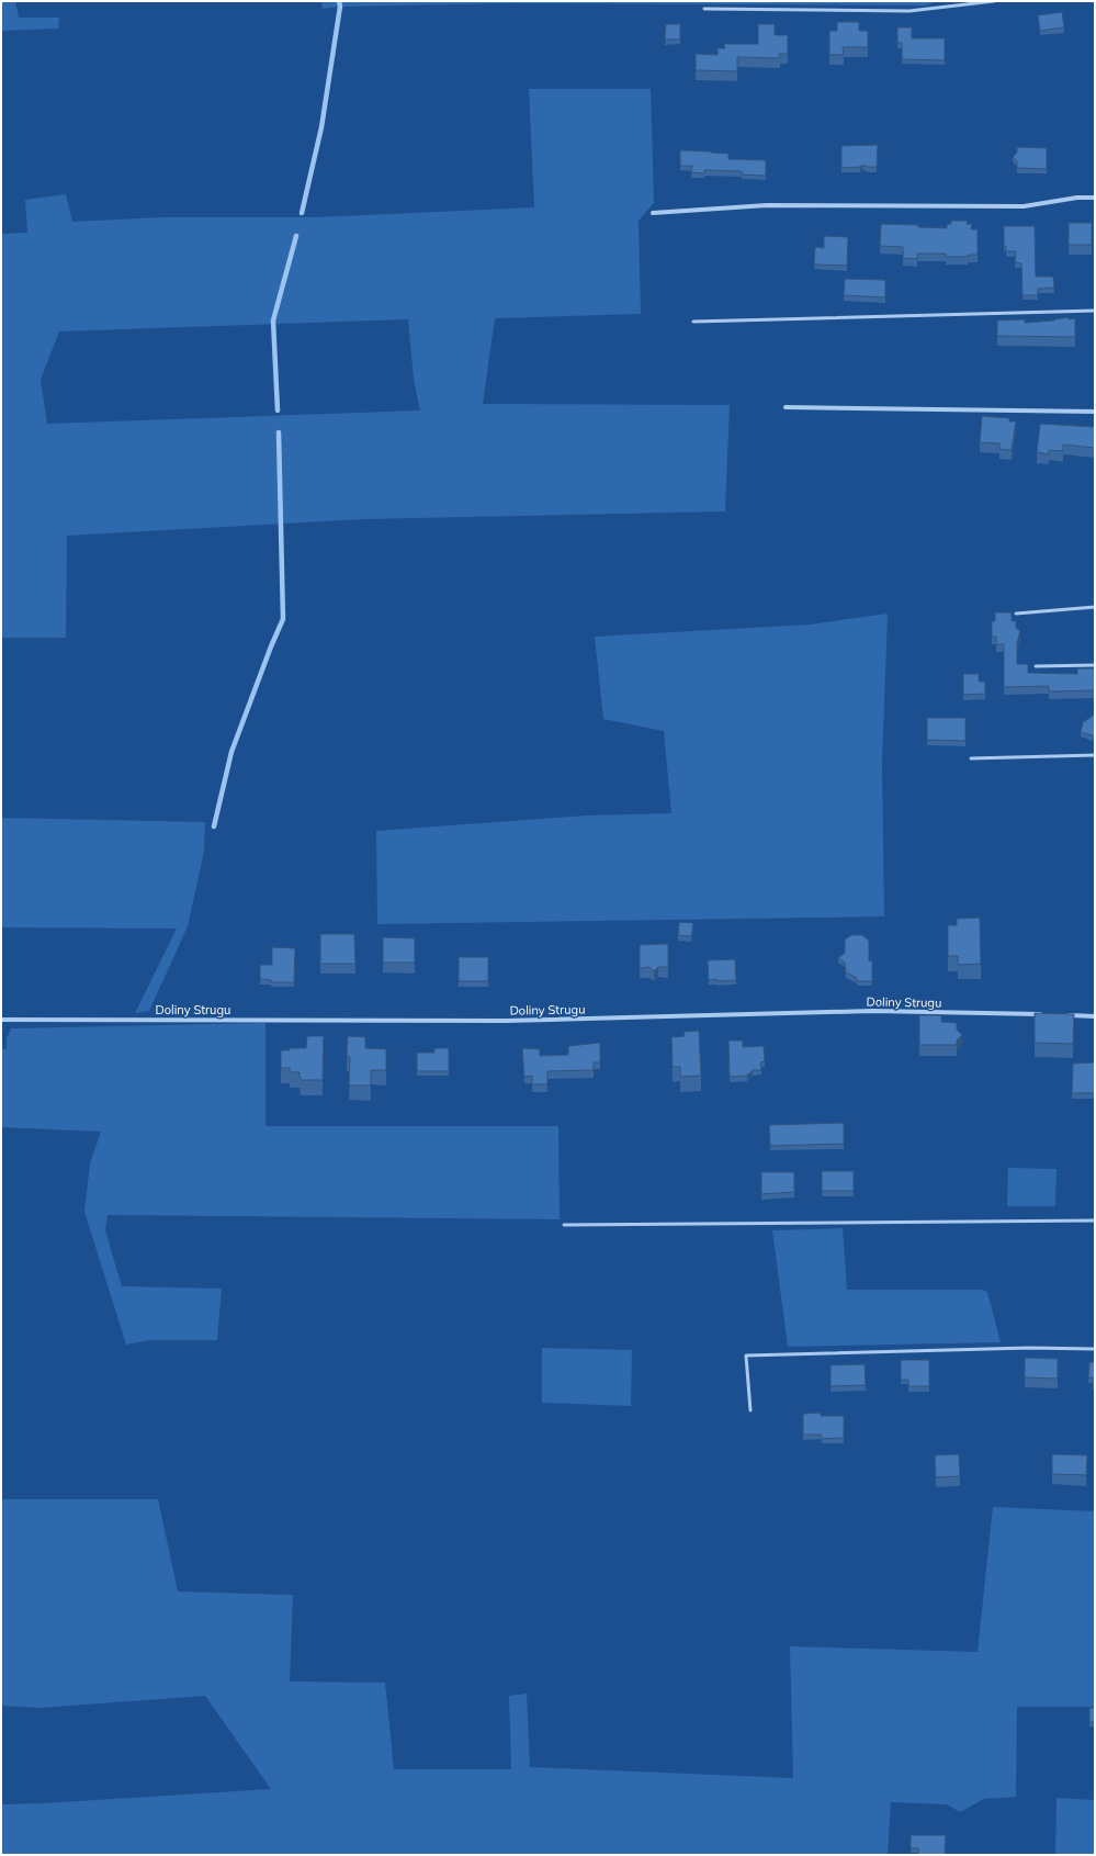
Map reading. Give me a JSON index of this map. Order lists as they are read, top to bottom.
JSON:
{
  "streets": {
    "street": ["Doliny Strugu"]
  }
}
